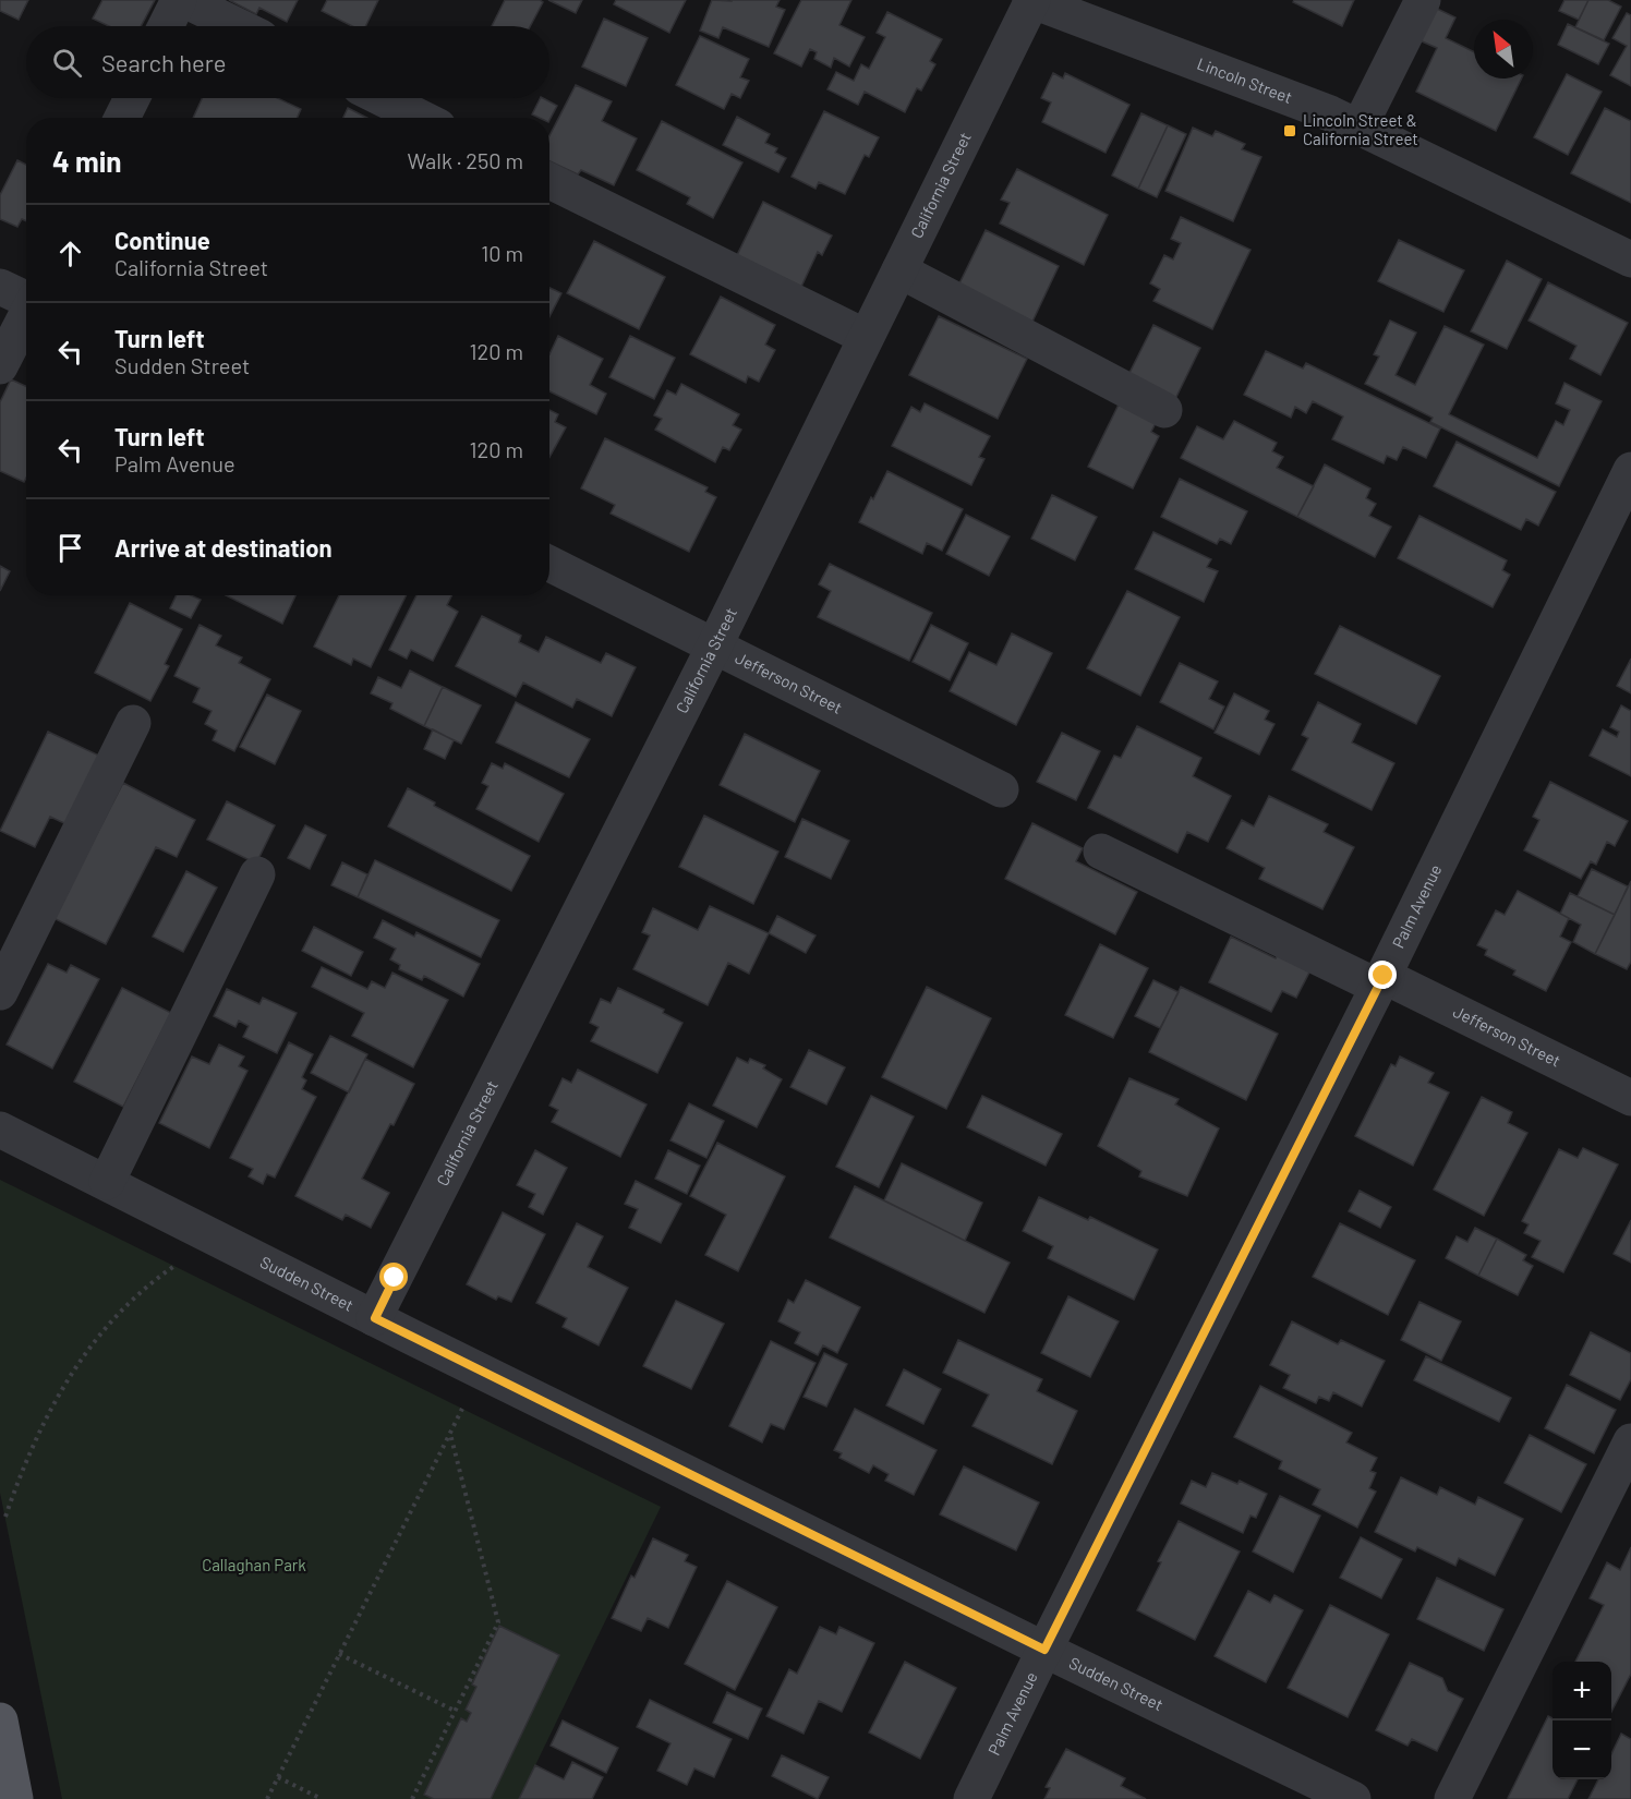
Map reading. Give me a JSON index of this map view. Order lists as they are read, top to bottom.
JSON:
{
  "streets": {
    "street": [
      "Lincoln Street",
      "California Street",
      "Jefferson Street",
      "Palm Avenue",
      "Sudden Street"
    ]
  },
  "crossings": [
    ["Lincoln Street", "California Street"],
    ["California Street", "Jefferson Street"],
    ["California Street", "Sudden Street"],
    ["Jefferson Street", "Palm Avenue"],
    ["Palm Avenue", "Sudden Street"]
  ],
  "parks": ["Callaghan Park"],
  "places": {
    "transit": ["Lincoln Street & California Street"]
  },
  "north": "top left",
  "page": {
    "search": "Search here",
    "heading": ["4 min", "Walk · 250 m"],
    "list": [
      ["Continue", "California Street", "10 m"],
      ["Turn left", "Sudden Street", "120 m"],
      ["Turn left", "Palm Avenue", "120 m"],
      "Arrive at destination"
    ],
    "map_buttons": ["+", "−"]
  }
}
